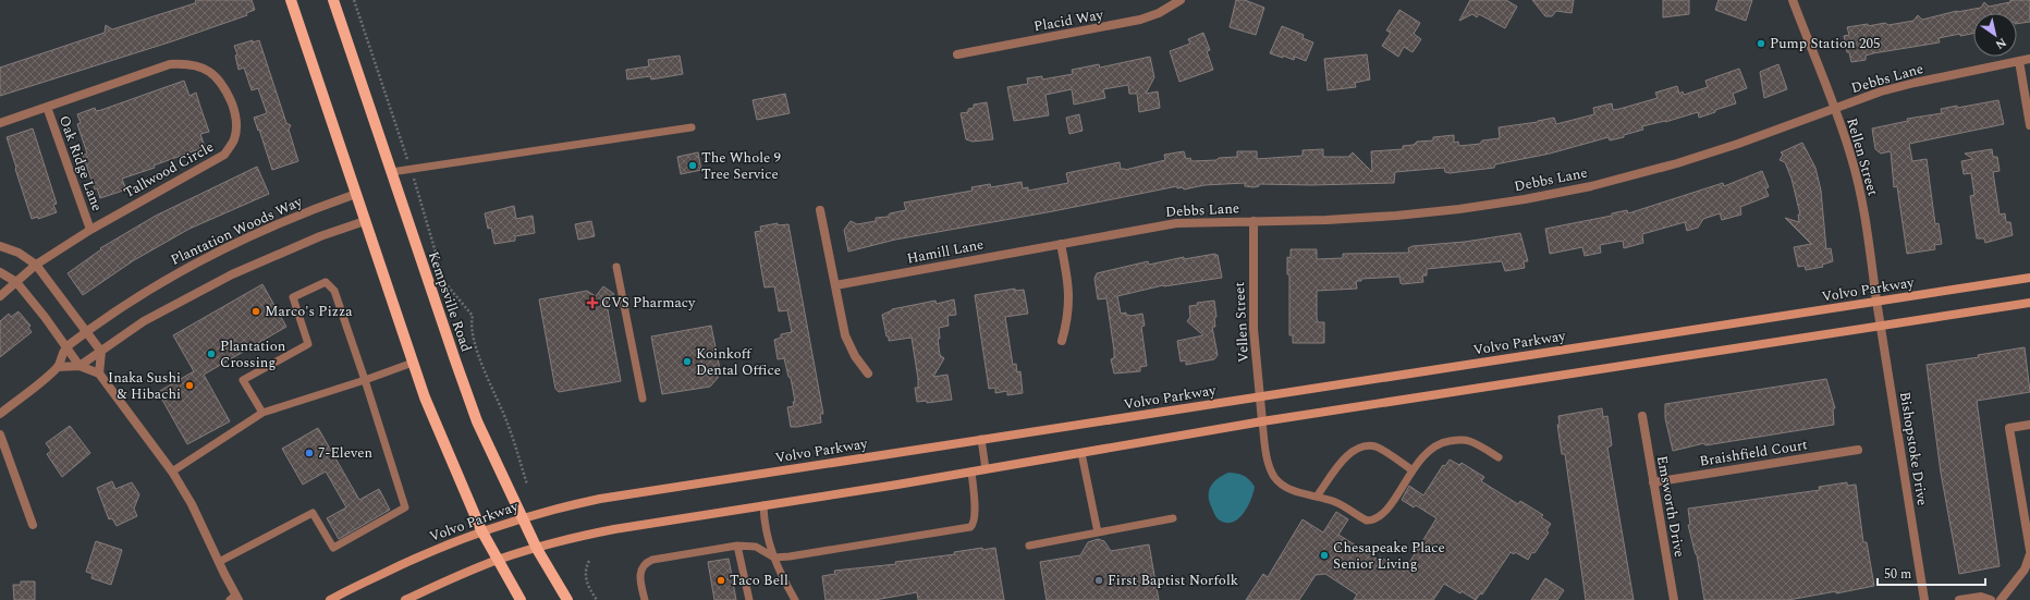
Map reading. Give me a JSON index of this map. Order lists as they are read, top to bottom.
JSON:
{
  "streets": {
    "main road": ["Volvo Parkway", "Kempsville Road"],
    "street": [
      "Placid Way",
      "Debbs Lane",
      "Rellen Street",
      "Oak Ridge Lane",
      "Tallwood Circle",
      "Plantation Woods Way",
      "Hamill Lane",
      "Vellen Street",
      "Bishopstoke Drive",
      "Braishfield Court",
      "Emsworth Drive"
    ]
  },
  "crossings": [
    ["Debbs Lane", "Rellen Street"],
    ["Debbs Lane", "Hamill Lane"],
    ["Debbs Lane", "Vellen Street"],
    ["Rellen Street", "Volvo Parkway"],
    ["Rellen Street", "Bishopstoke Drive"],
    ["Oak Ridge Lane", "Tallwood Circle"],
    ["Volvo Parkway", "Kempsville Road"],
    ["Volvo Parkway", "Vellen Street"],
    ["Volvo Parkway", "Bishopstoke Drive"],
    ["Braishfield Court", "Emsworth Drive"]
  ],
  "places": {
    "other": [
      "Pump Station 205",
      "The Whole 9 Tree Service",
      "Marco's Pizza",
      "Plantation Crossing",
      "Koinkoff Dental Office",
      "Inaka Sushi & Hibachi",
      "7-Eleven",
      "Chesapeake Place Senior Living",
      "Taco Bell",
      "First Baptist Norfolk"
    ],
    "health": ["CVS Pharmacy"]
  },
  "scale_bar": "50 m",
  "north": "bottom right"
}
